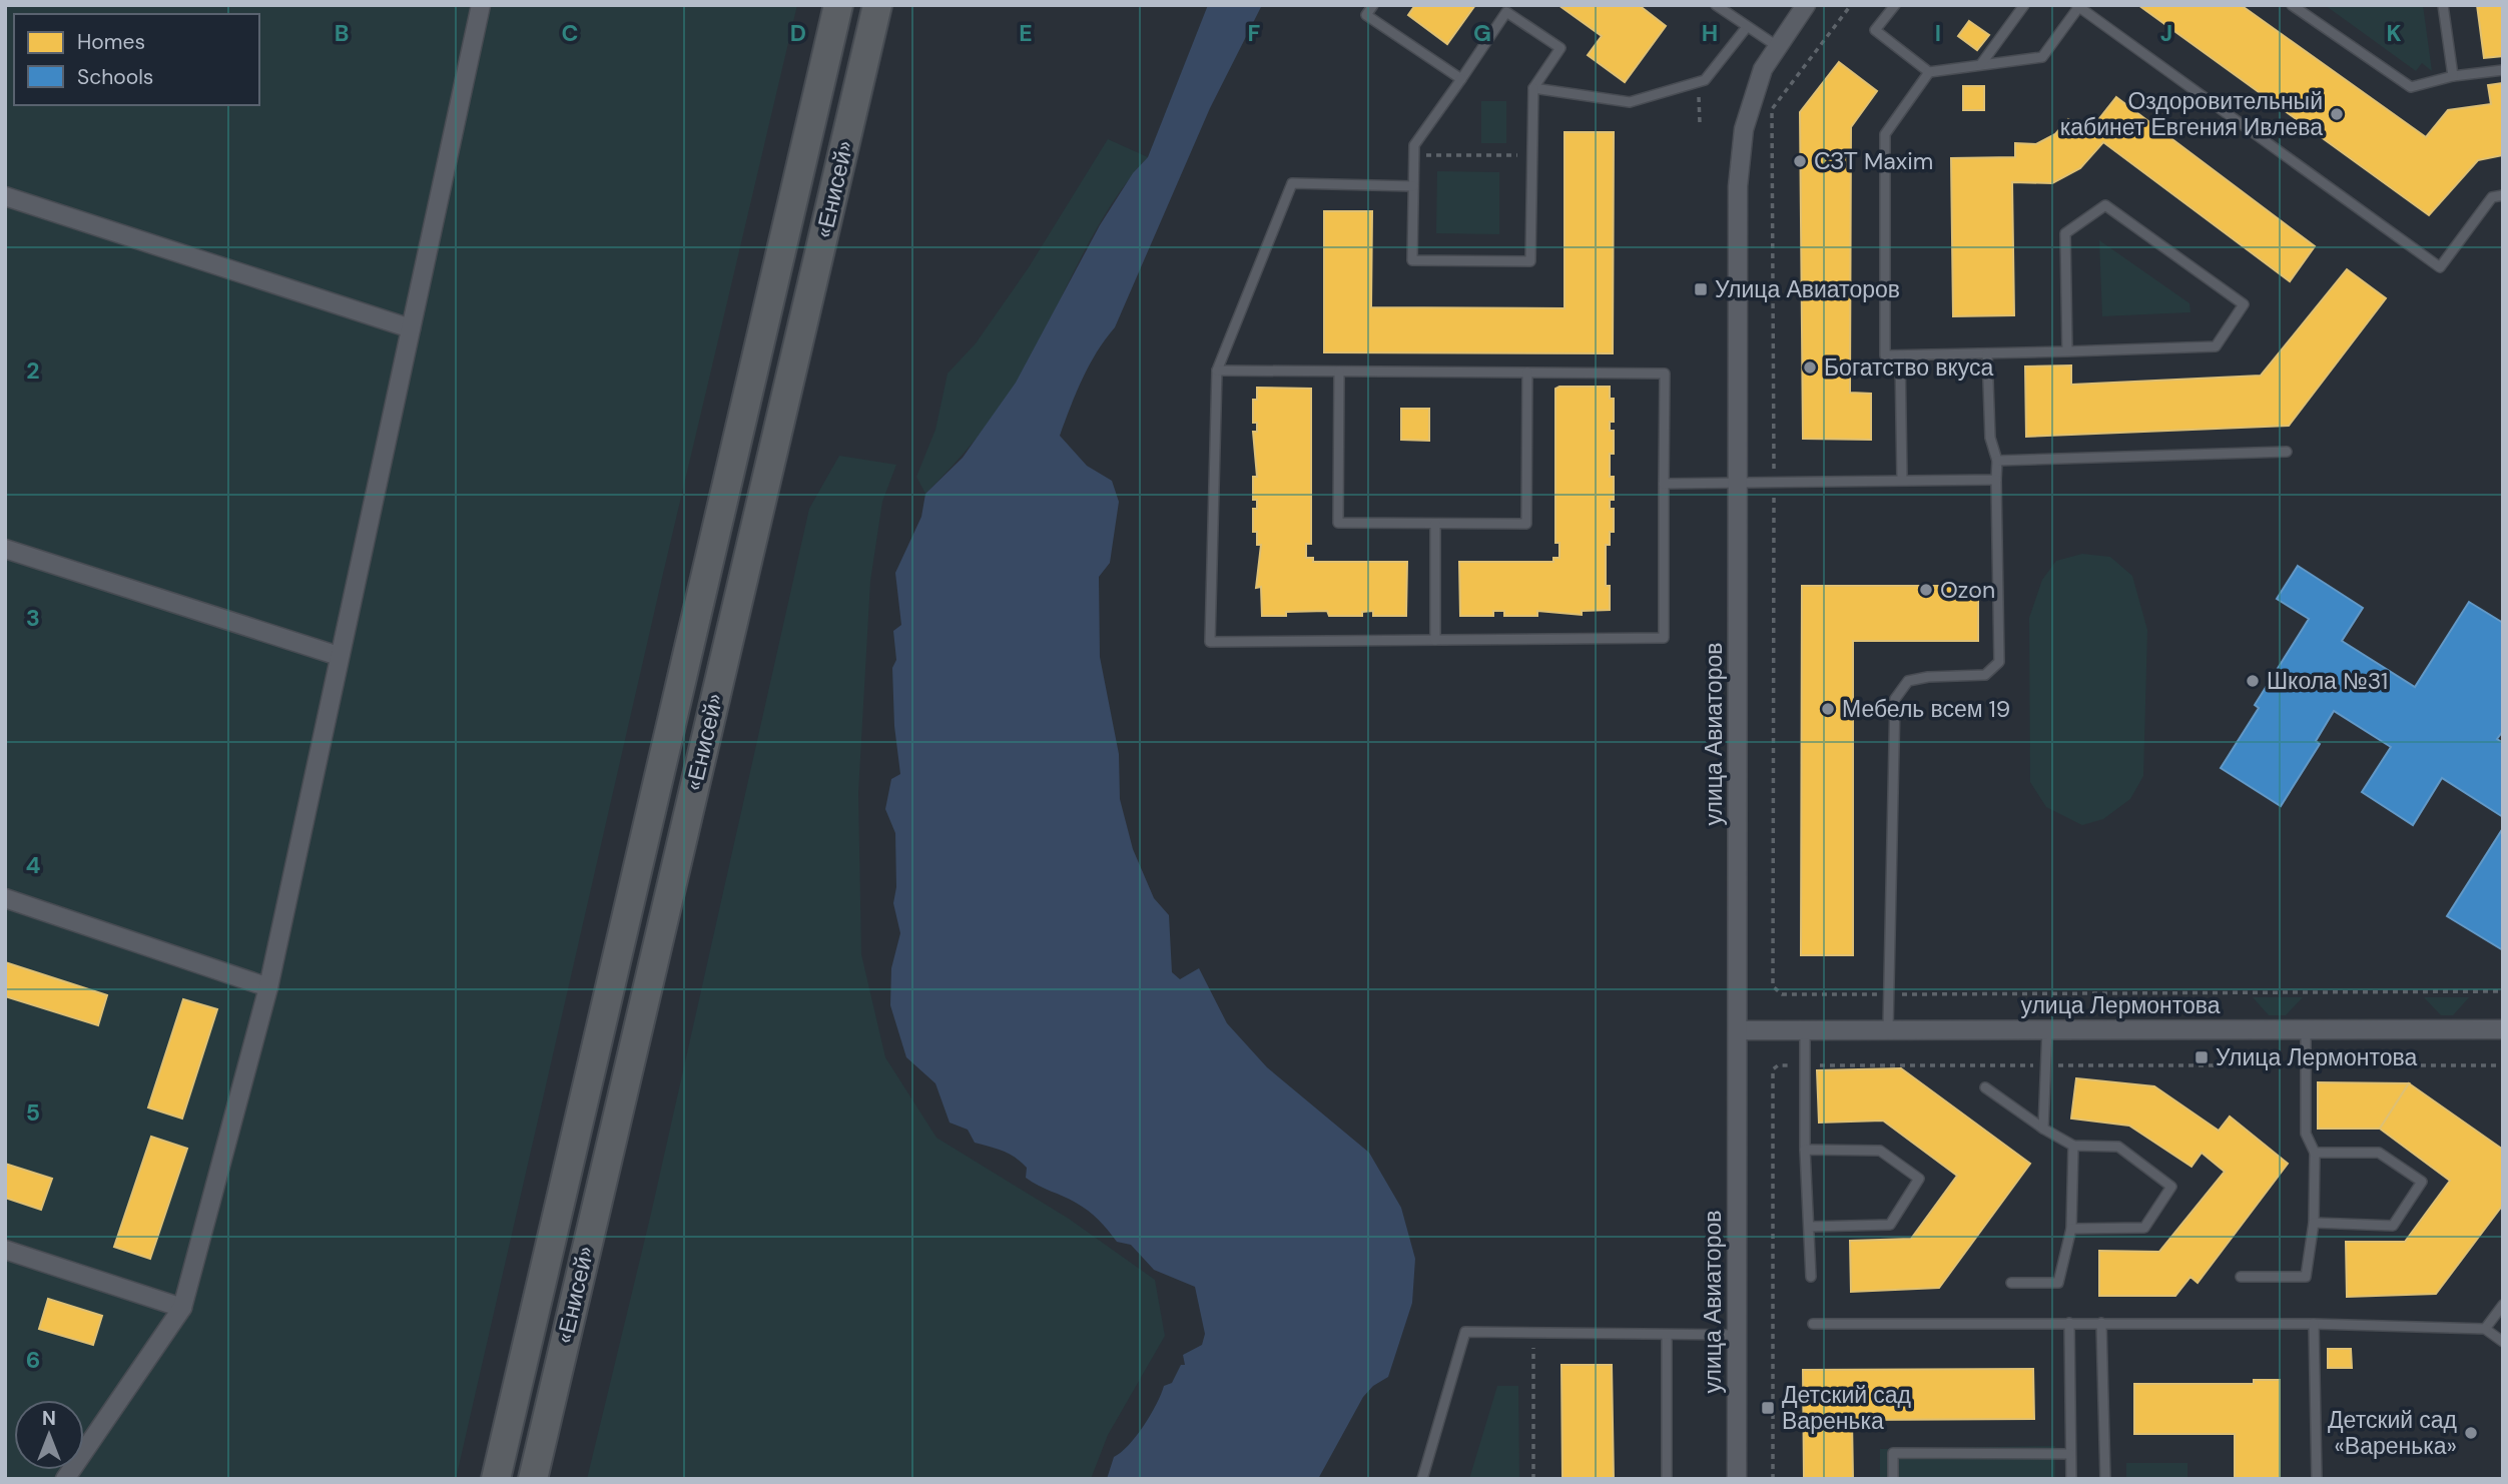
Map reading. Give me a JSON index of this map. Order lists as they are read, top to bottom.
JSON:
{
  "streets": {
    "highway": ["«Енисей»"],
    "street": ["улица Авиаторов", "улица Лермонтова"]
  },
  "crossings": [
    ["улица Авиаторов", "улица Лермонтова"]
  ],
  "places": {
    "other": [
      "Оздоровительный кабинет Евгения Ивлева",
      "СЗТ Maxim",
      "Богатство вкуса",
      "Ozon",
      "Школа №31",
      "Мебель всем 19",
      "Детский сад «Варенька»"
    ],
    "transit": ["Улица Авиаторов", "Улица Лермонтова", "Детский сад Варенька"]
  },
  "legend": ["Homes", "Schools"],
  "north": "top",
  "grid": {
    "columns": [
      "B",
      "C",
      "D",
      "E",
      "F",
      "G",
      "H",
      "I",
      "J",
      "K"
    ],
    "rows": [
      "2",
      "3",
      "4",
      "5",
      "6"
    ]
  }
}
